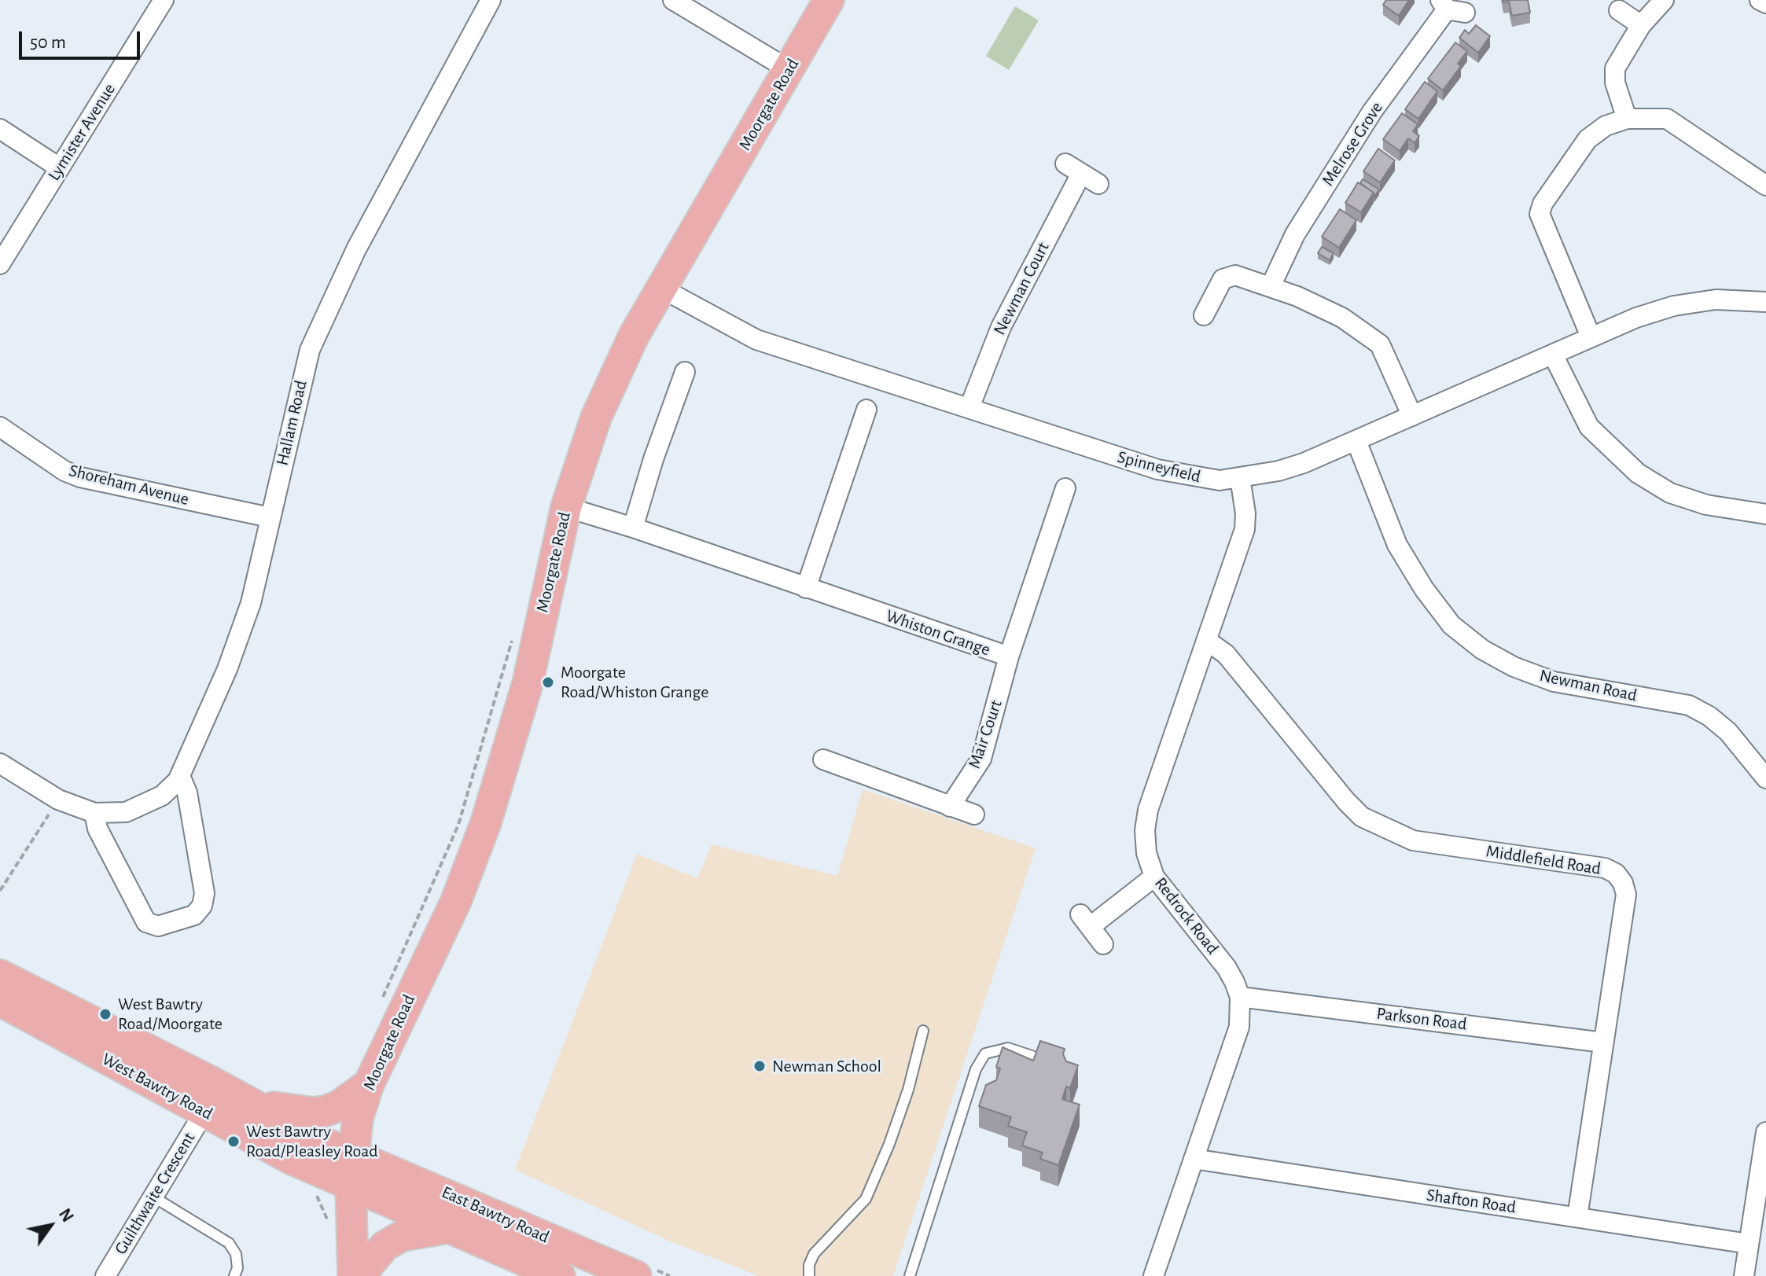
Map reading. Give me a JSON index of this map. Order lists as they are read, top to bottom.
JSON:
{
  "streets": {
    "main road": ["Moorgate Road", "West Bawtry Road", "East Bawtry Road"],
    "street": [
      "Lymister Avenue",
      "Melrose Grove",
      "Newman Court",
      "Hallam Road",
      "Spinneyfield",
      "Shoreham Avenue",
      "Whiston Grange",
      "Newman Road",
      "Mair Court",
      "Middlefield Road",
      "Redrock Road",
      "Parkson Road",
      "Guilthwaite Crescent",
      "Shafton Road"
    ]
  },
  "crossings": [
    ["Moorgate Road", "Spinneyfield"],
    ["Moorgate Road", "Whiston Grange"],
    ["Moorgate Road", "West Bawtry Road"],
    ["Moorgate Road", "East Bawtry Road"],
    ["Newman Court", "Spinneyfield"],
    ["Hallam Road", "Shoreham Avenue"],
    ["Spinneyfield", "Newman Road"],
    ["Spinneyfield", "Redrock Road"],
    ["Whiston Grange", "Mair Court"],
    ["Middlefield Road", "Redrock Road"],
    ["Middlefield Road", "Parkson Road"],
    ["Middlefield Road", "Shafton Road"],
    ["Redrock Road", "Parkson Road"],
    ["Redrock Road", "Shafton Road"],
    ["West Bawtry Road", "Guilthwaite Crescent"],
    ["West Bawtry Road", "East Bawtry Road"]
  ],
  "places": [
    "Moorgate Road/Whiston Grange",
    "West Bawtry Road/Moorgate",
    "Newman School",
    "West Bawtry Road/Pleasley Road"
  ],
  "scale_bar": "50 m",
  "north": "top right"
}
